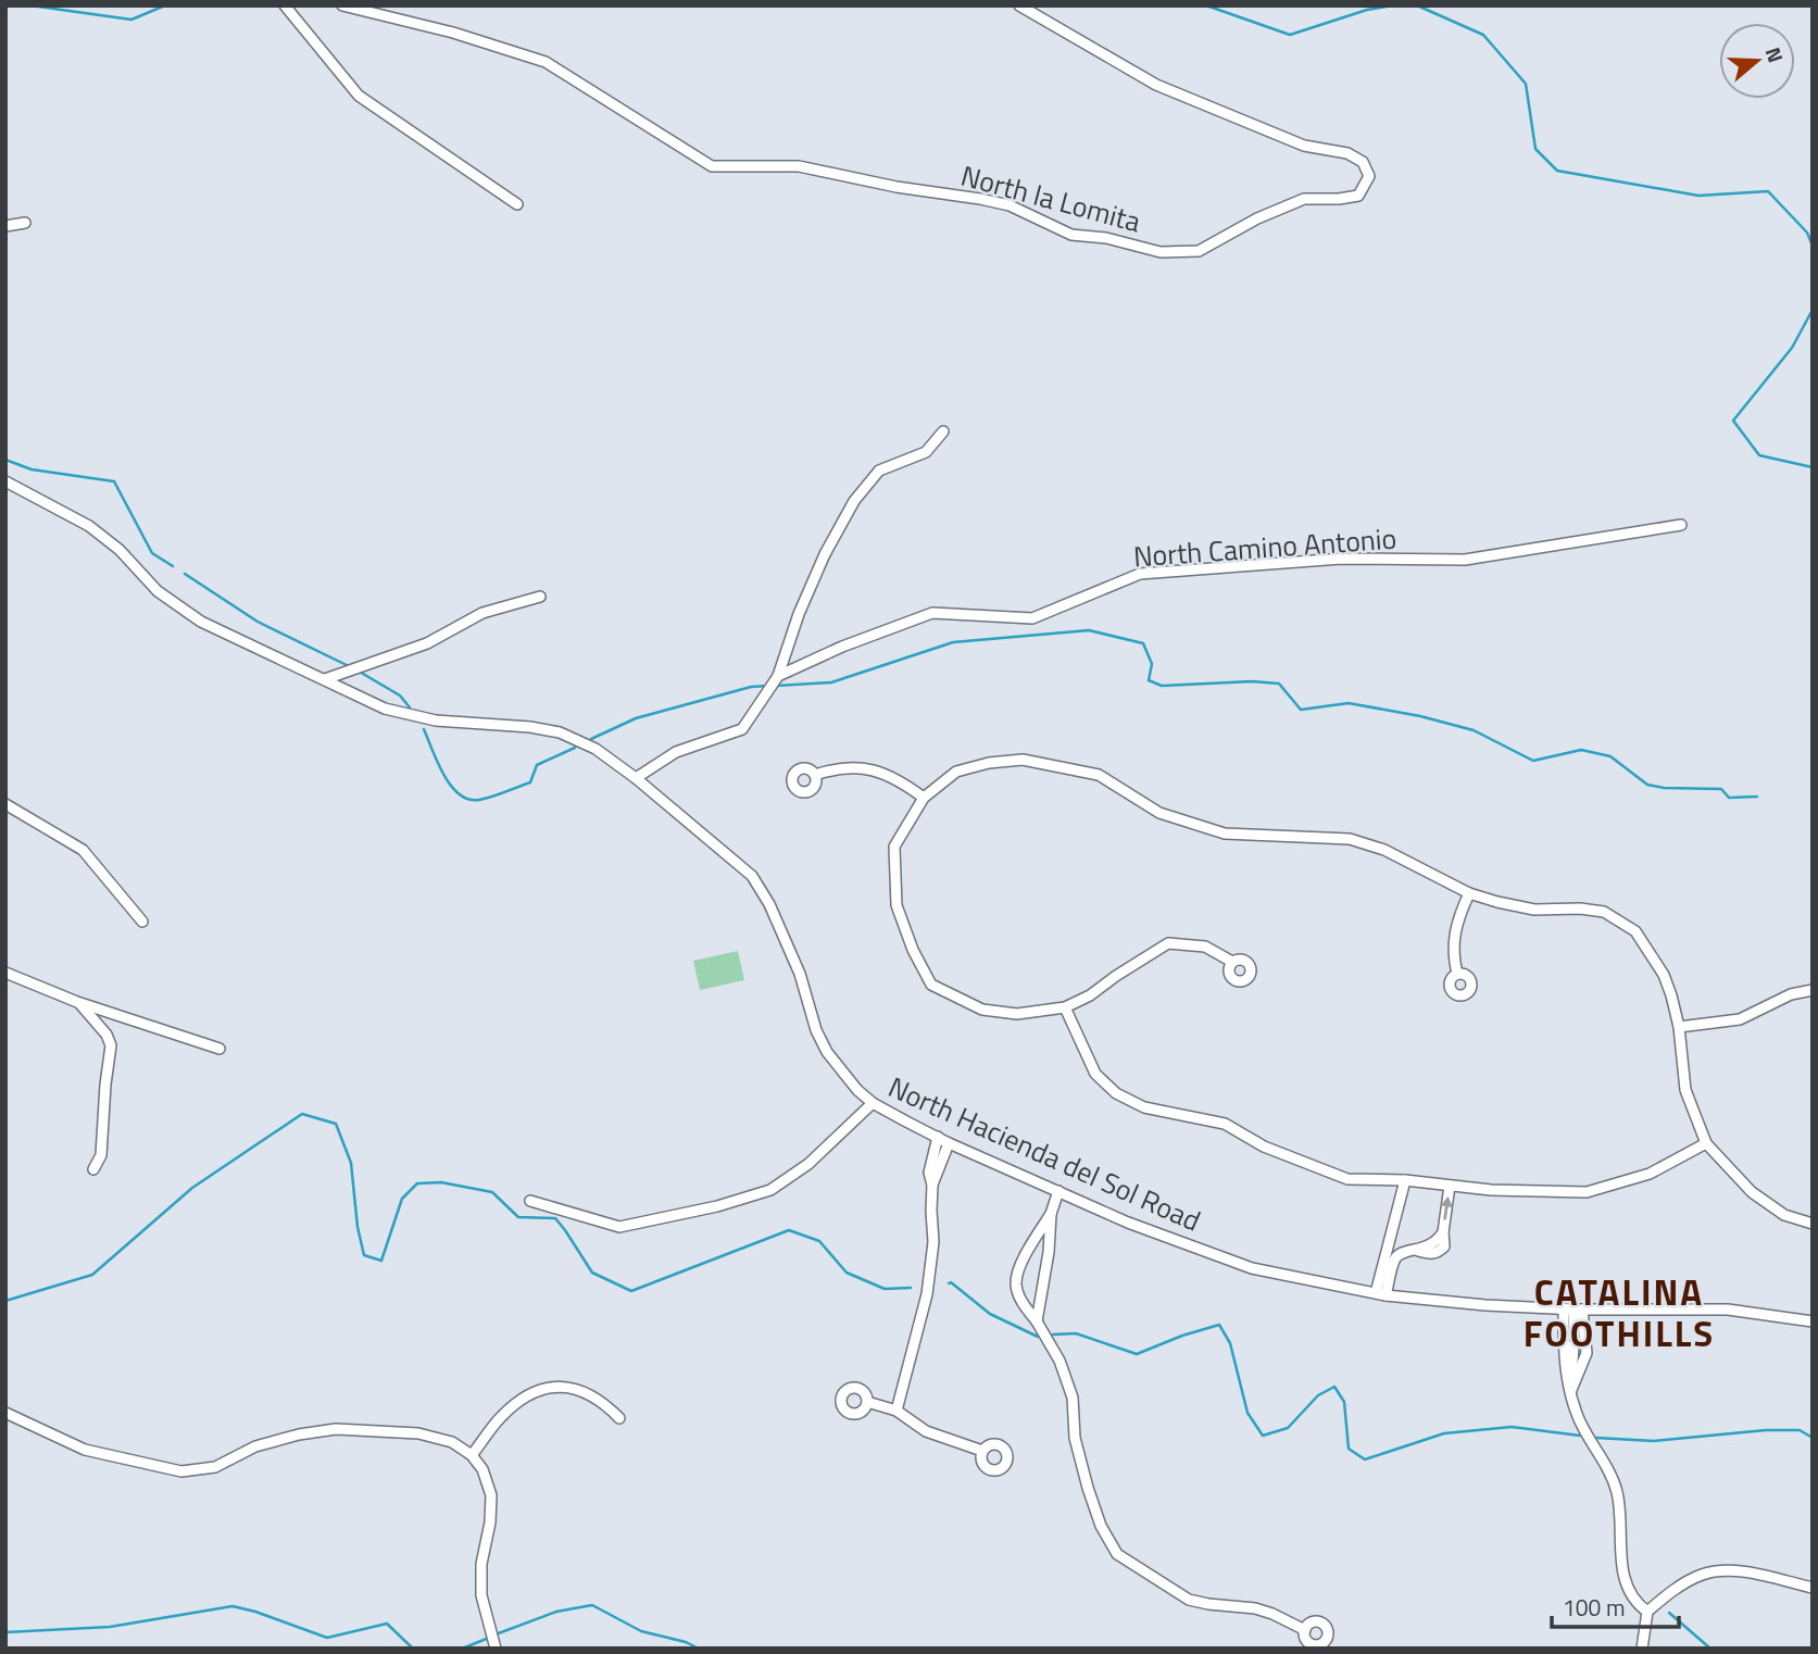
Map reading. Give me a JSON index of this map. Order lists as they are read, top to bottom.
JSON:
{
  "streets": {
    "street": ["North la Lomita", "North Camino Antonio", "North Hacienda del Sol Road"]
  },
  "districts": ["CATALINA FOOTHILLS"],
  "scale_bar": "100 m",
  "north": "right"
}
